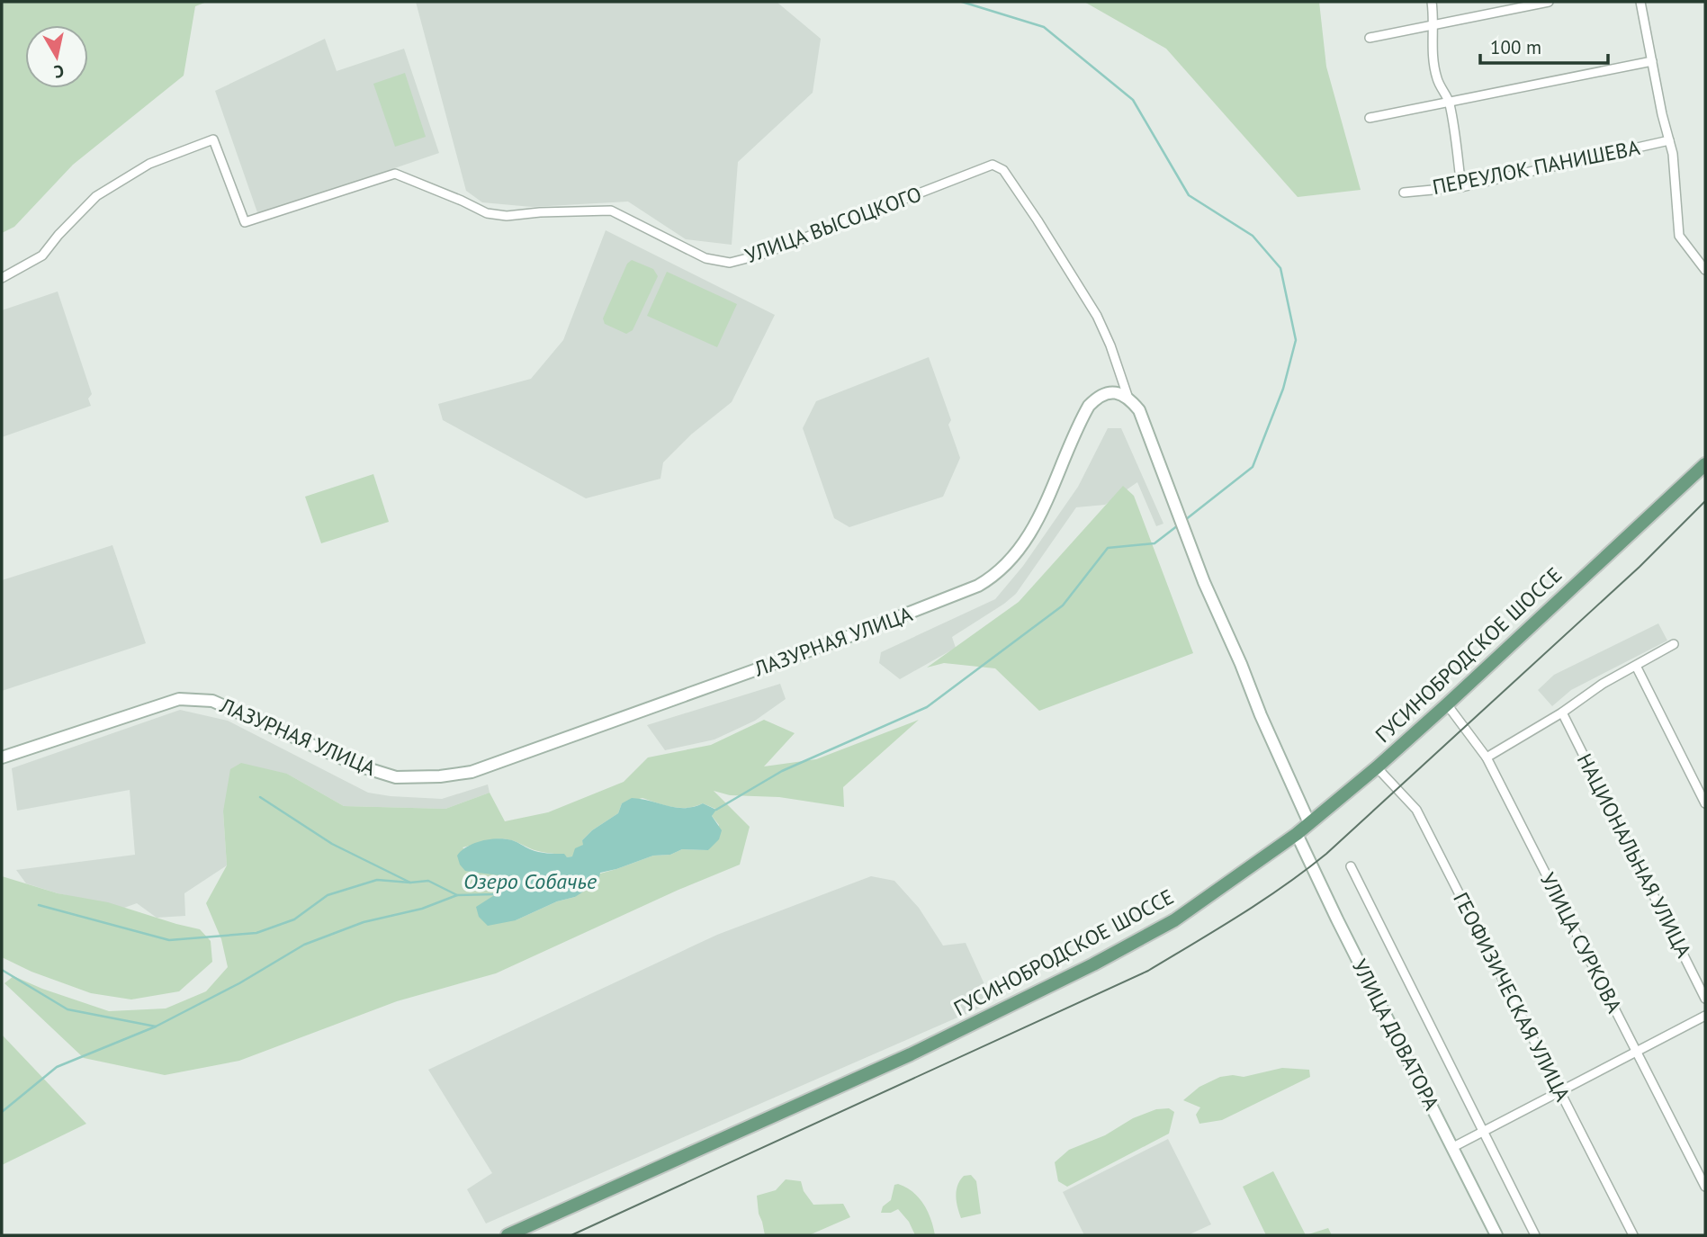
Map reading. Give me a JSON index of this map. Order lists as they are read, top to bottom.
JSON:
{
  "streets": {
    "main road": ["ГУСИНОБРОДСКОЕ ШОССЕ"],
    "street": [
      "ПЕРЕУЛОК ПАНИШЕВА",
      "УЛИЦА ВЫСОЦКОГО",
      "ЛАЗУРНАЯ УЛИЦА",
      "НАЦИОНАЛЬНАЯ УЛИЦА",
      "УЛИЦА СУРКОВА",
      "ГЕОФИЗИЧЕСКАЯ УЛИЦА",
      "УЛИЦА ДОВАТОРА"
    ]
  },
  "crossings": [
    ["УЛИЦА ВЫСОЦКОГО", "ЛАЗУРНАЯ УЛИЦА"],
    ["ГУСИНОБРОДСКОЕ ШОССЕ", "УЛИЦА СУРКОВА"],
    ["ГУСИНОБРОДСКОЕ ШОССЕ", "ГЕОФИЗИЧЕСКАЯ УЛИЦА"],
    ["ГУСИНОБРОДСКОЕ ШОССЕ", "УЛИЦА ДОВАТОРА"]
  ],
  "water": ["Озеро Собачье"],
  "scale_bar": "100 m",
  "north": "bottom"
}
